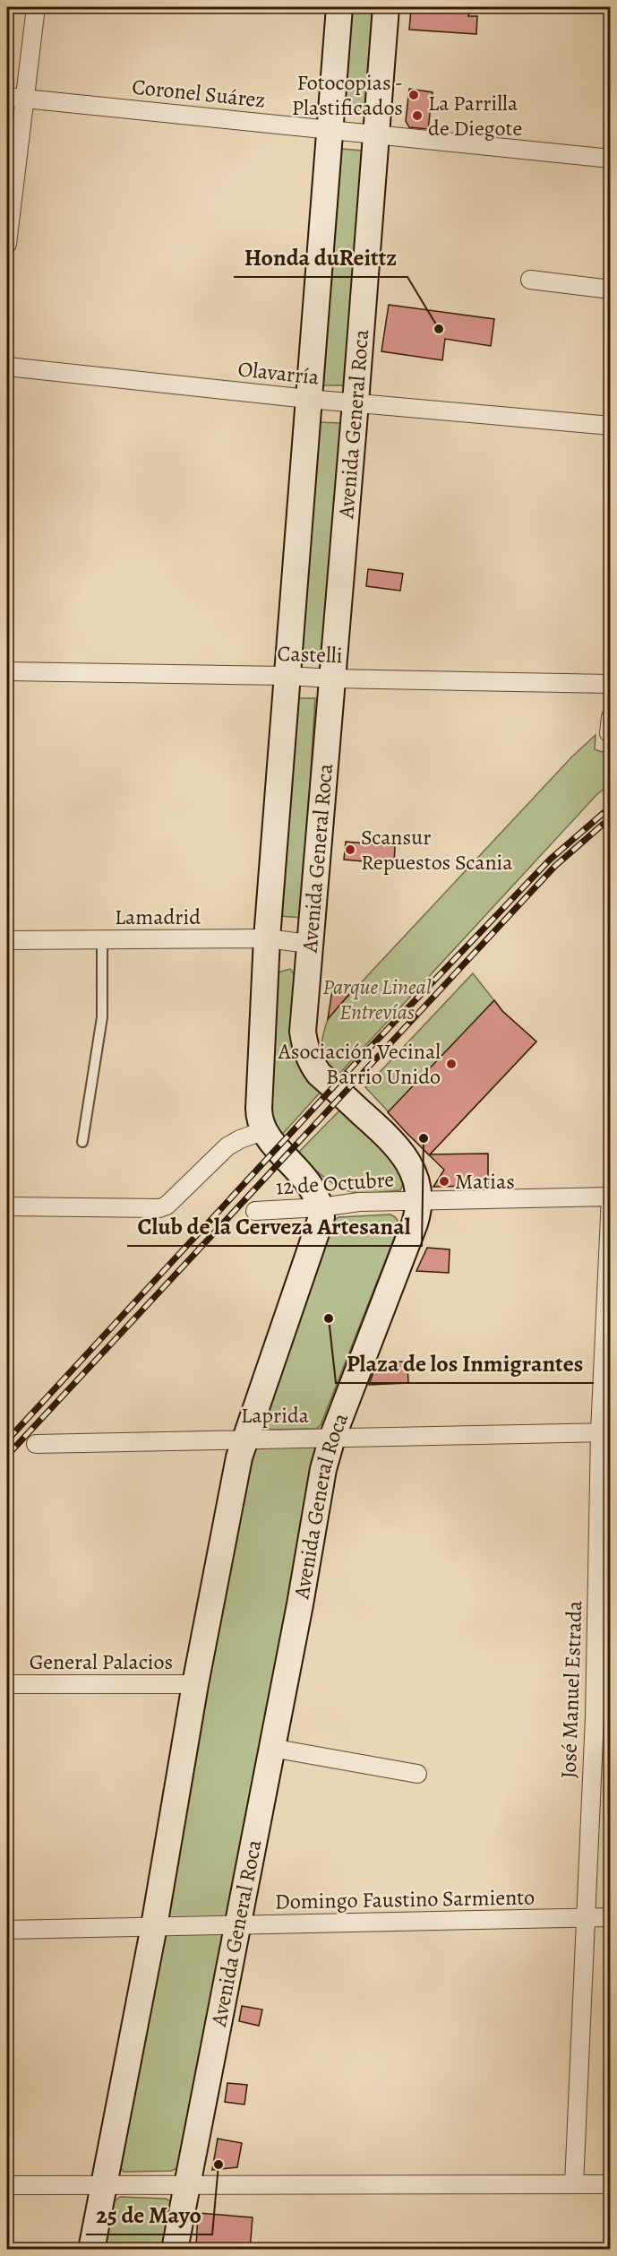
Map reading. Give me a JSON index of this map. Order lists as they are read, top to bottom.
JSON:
{
  "streets": {
    "main road": ["Avenida General Roca"],
    "street": [
      "Coronel Suárez",
      "Olavarría",
      "Castelli",
      "Lamadrid",
      "12 de Octubre",
      "Laprida",
      "General Palacios",
      "José Manuel Estrada",
      "Domingo Faustino Sarmiento"
    ]
  },
  "crossings": [
    ["Coronel Suárez", "Avenida General Roca"],
    ["Olavarría", "Avenida General Roca"],
    ["Avenida General Roca", "Castelli"],
    ["Avenida General Roca", "Lamadrid"],
    ["Avenida General Roca", "12 de Octubre"],
    ["Avenida General Roca", "Laprida"],
    ["Avenida General Roca", "Domingo Faustino Sarmiento"],
    ["12 de Octubre", "José Manuel Estrada"],
    ["Laprida", "José Manuel Estrada"],
    ["José Manuel Estrada", "Domingo Faustino Sarmiento"]
  ],
  "parks": ["Parque Lineal Entrevías"],
  "places": [
    "Fotocopias - Plastificados",
    "La Parrilla de Diegote",
    "Honda duReittz",
    "Scansur Repuestos Scania",
    "Asociación Vecinal Barrio Unido",
    "Club de la Cerveza Artesanal",
    "Matias",
    "Plaza de los Inmigrantes",
    "25 de Mayo"
  ]
}
